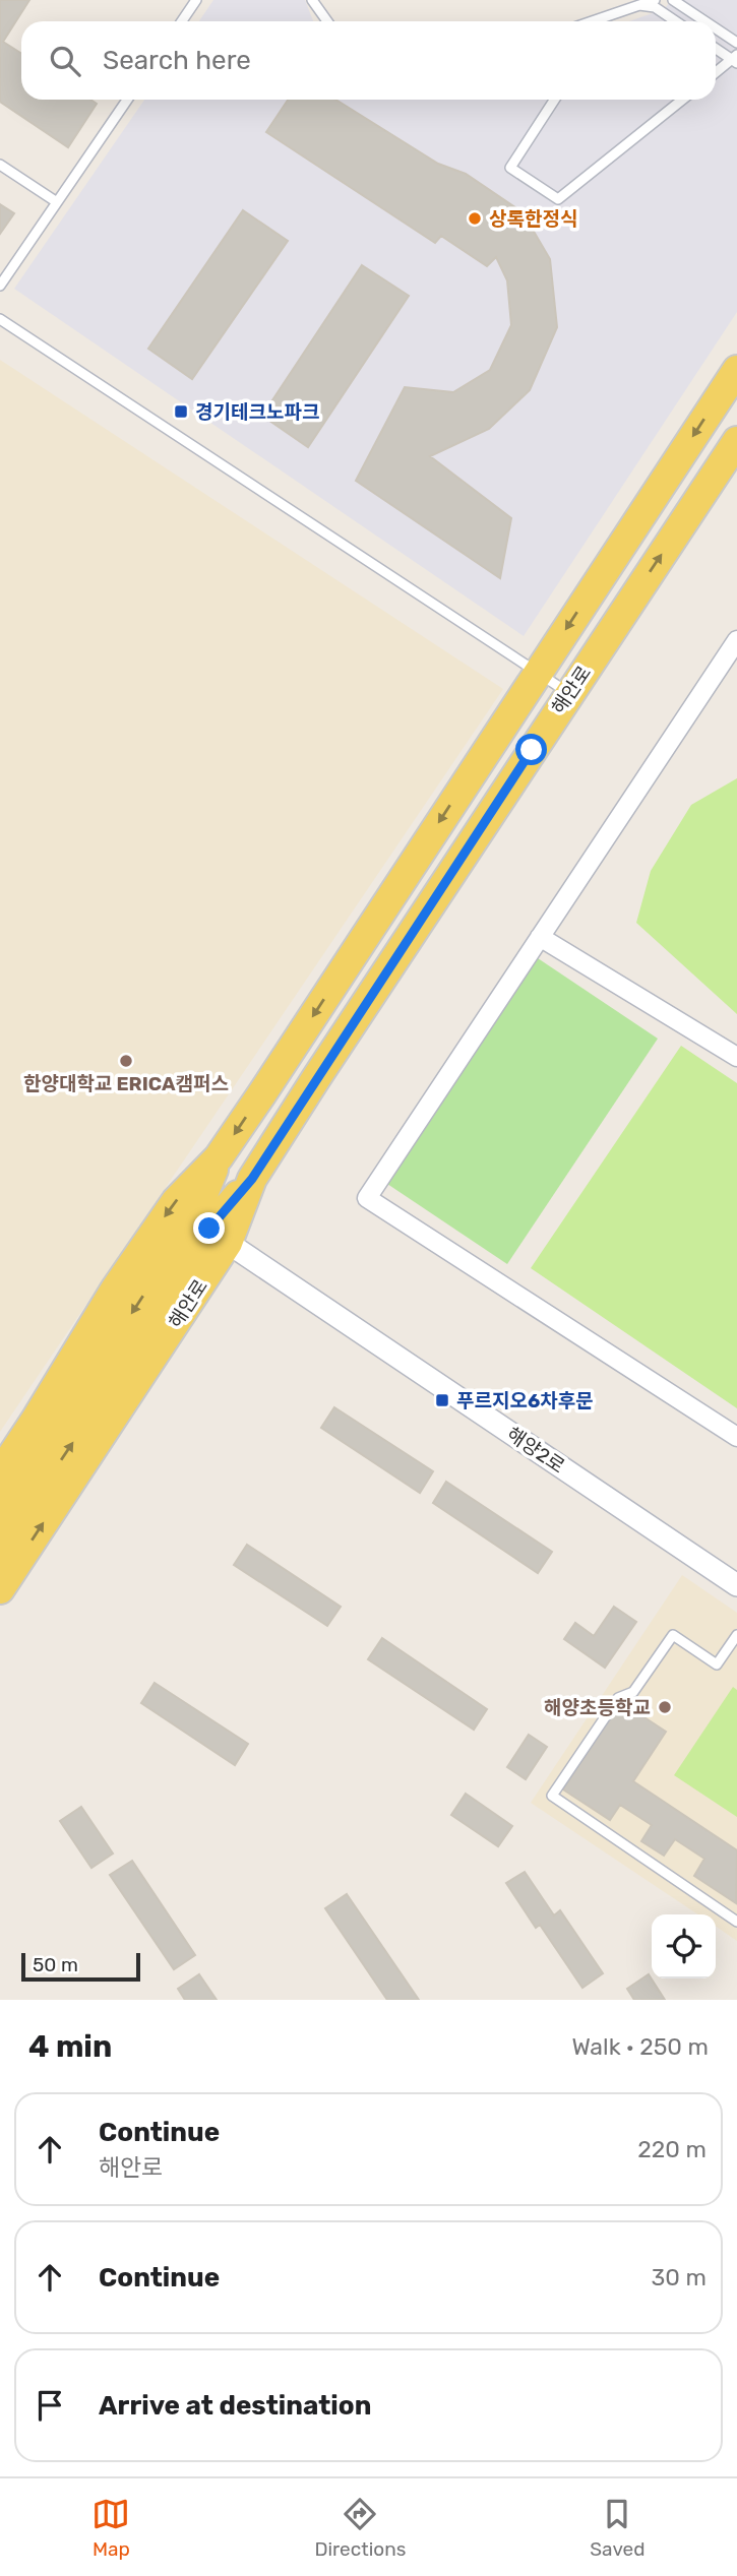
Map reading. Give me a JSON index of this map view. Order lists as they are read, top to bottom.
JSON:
{
  "streets": {
    "main road": ["해안로"],
    "street": ["해양2로"]
  },
  "crossings": [
    ["해안로", "해양2로"]
  ],
  "places": {
    "other": ["상록한정식", "한양대학교 ERICA캠퍼스", "해양초등학교"],
    "transit": ["경기테크노파크", "푸르지오6차후문"]
  },
  "scale_bar": "50 m",
  "page": {
    "search": "Search here",
    "scale": "50 m",
    "heading": ["4 min", "Walk · 250 m"],
    "list": [
      ["Continue", "해안로", "220 m"],
      ["Continue", "30 m"],
      "Arrive at destination"
    ],
    "nav": ["Map", "Directions", "Saved"]
  }
}
